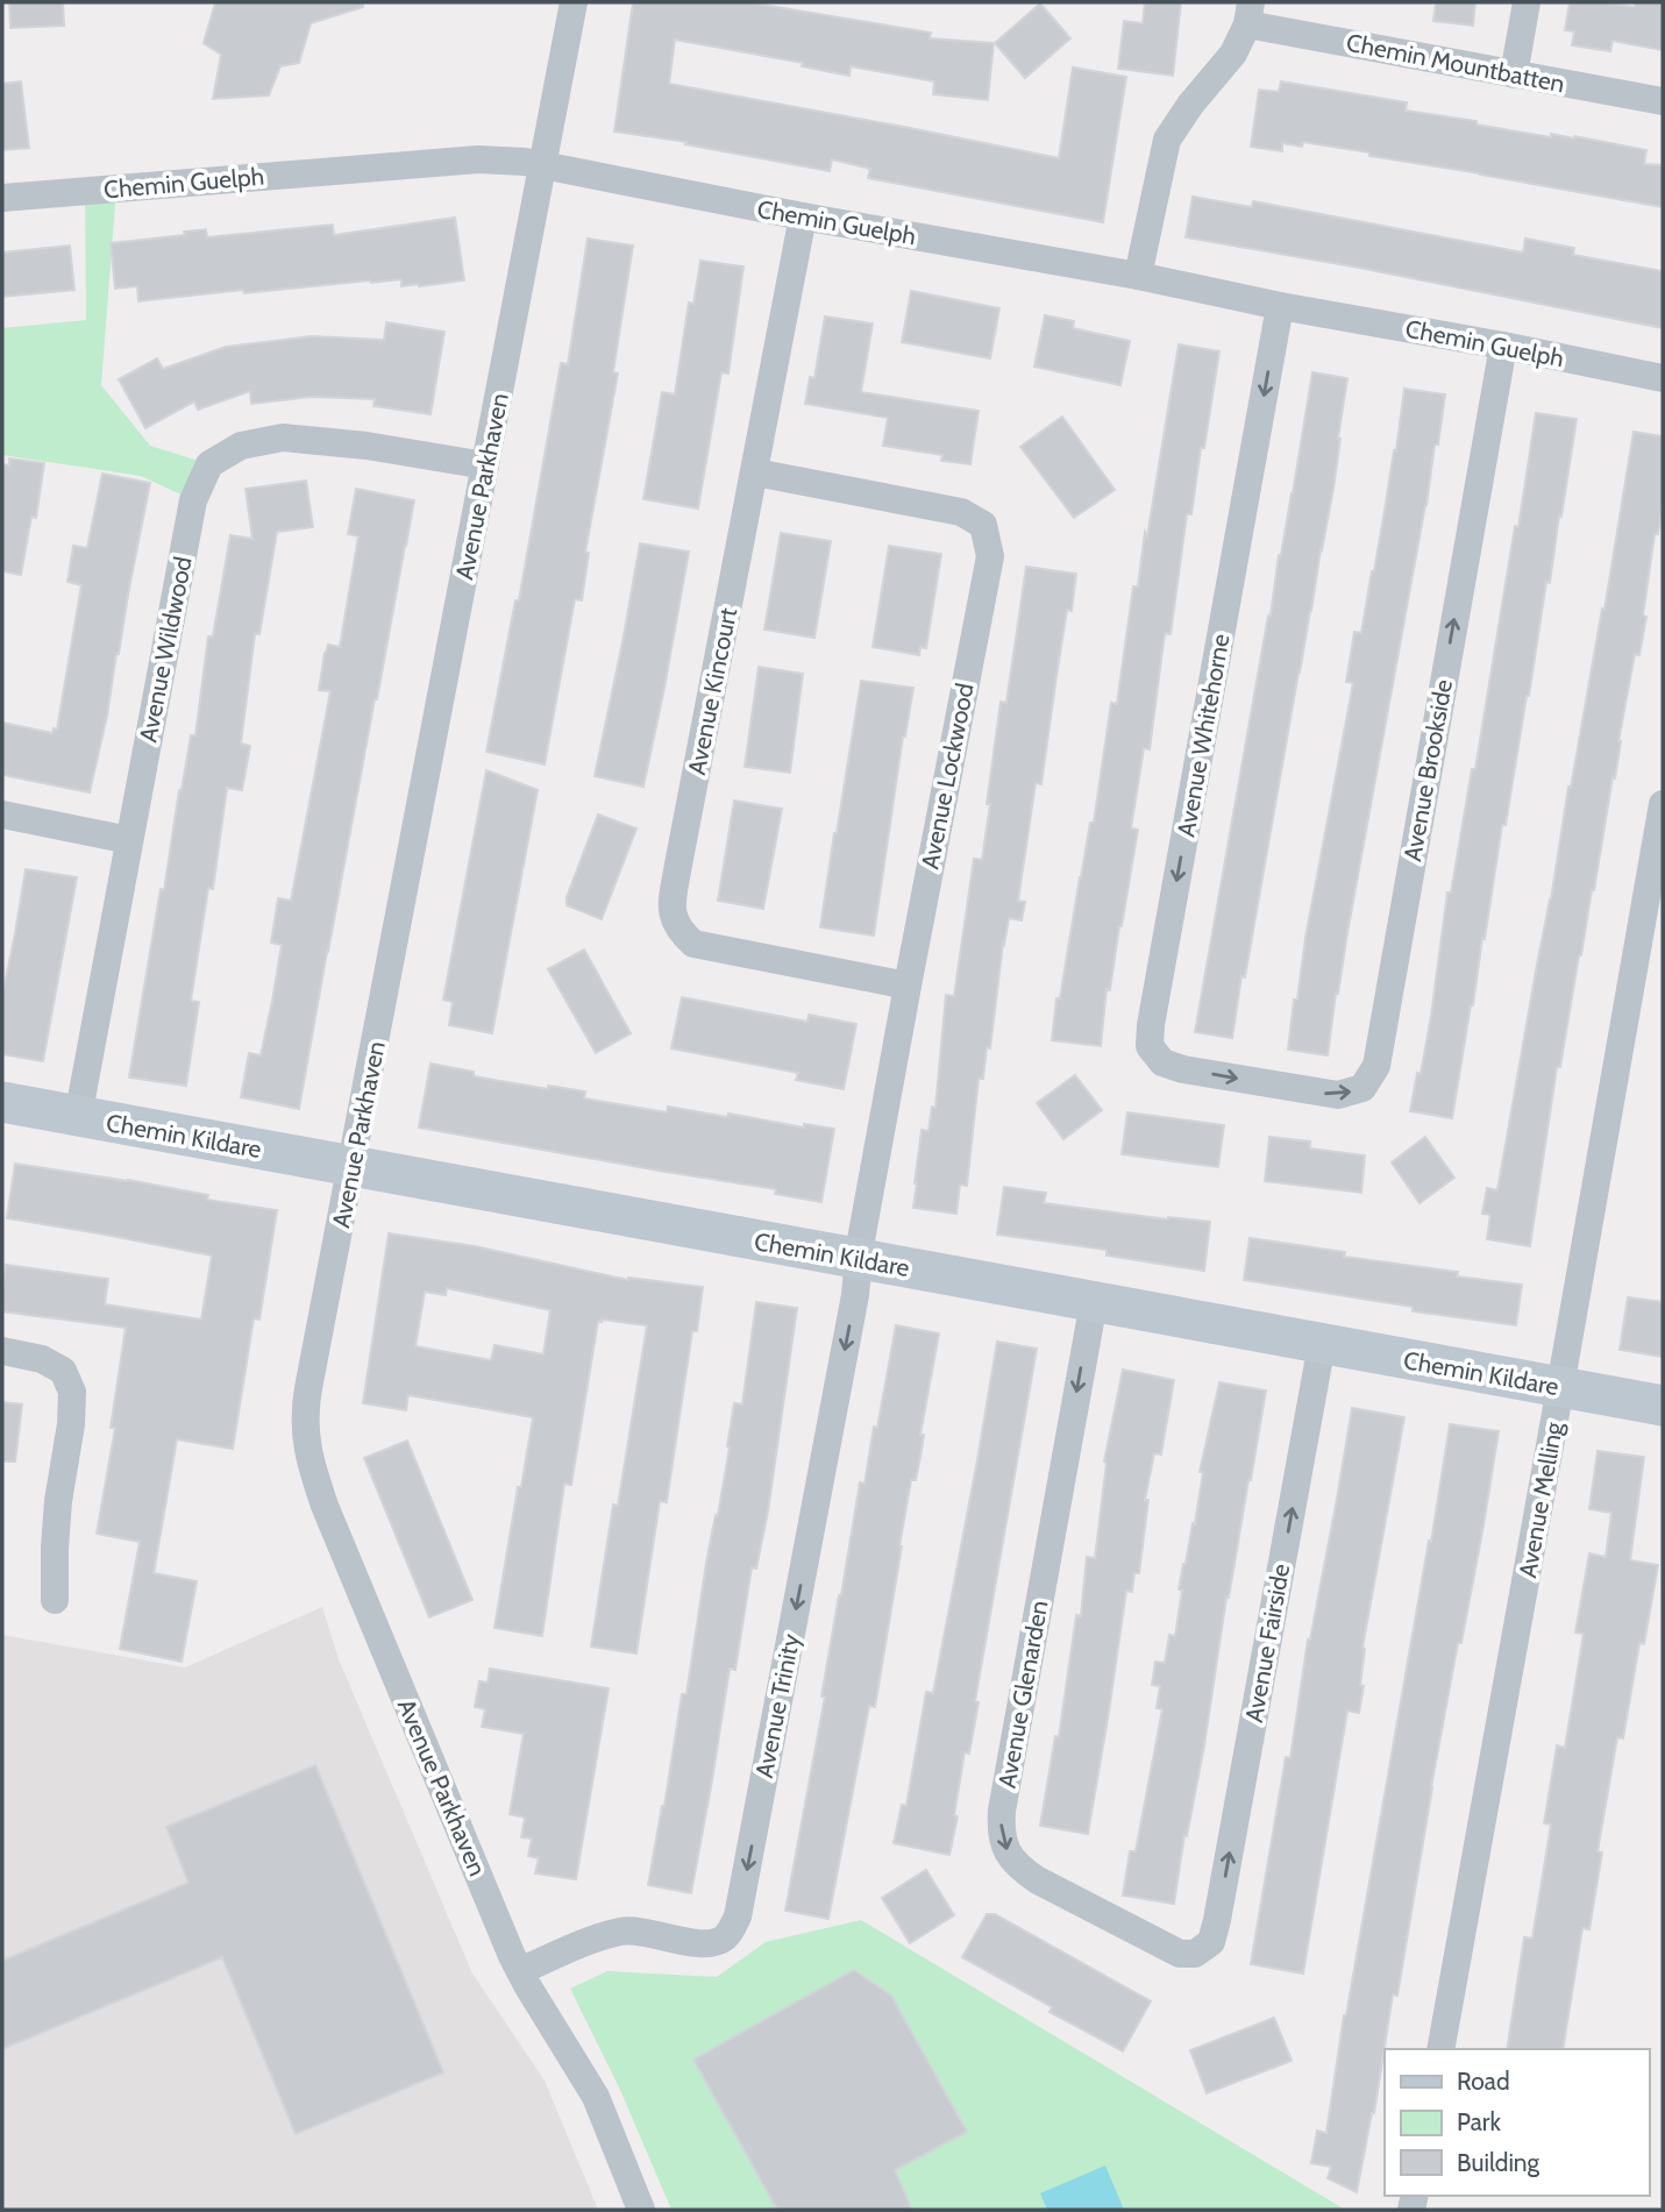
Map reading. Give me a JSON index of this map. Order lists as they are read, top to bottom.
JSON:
{
  "streets": {
    "street": [
      "Chemin Mountbatten",
      "Chemin Guelph",
      "Avenue Parkhaven",
      "Avenue Wildwood",
      "Avenue Kincourt",
      "Avenue Whitehorne",
      "Avenue Brookside",
      "Avenue Lockwood",
      "Chemin Kildare",
      "Avenue Melling",
      "Avenue Fairside",
      "Avenue Glenarden",
      "Avenue Trinity"
    ]
  },
  "crossings": [
    ["Chemin Guelph", "Avenue Parkhaven"],
    ["Chemin Guelph", "Avenue Kincourt"],
    ["Chemin Guelph", "Avenue Whitehorne"],
    ["Chemin Guelph", "Avenue Brookside"],
    ["Avenue Parkhaven", "Avenue Wildwood"],
    ["Avenue Parkhaven", "Chemin Kildare"],
    ["Avenue Parkhaven", "Avenue Trinity"],
    ["Avenue Wildwood", "Chemin Kildare"],
    ["Avenue Kincourt", "Avenue Lockwood"],
    ["Avenue Whitehorne", "Avenue Brookside"],
    ["Avenue Lockwood", "Chemin Kildare"],
    ["Avenue Lockwood", "Avenue Trinity"],
    ["Chemin Kildare", "Avenue Melling"],
    ["Chemin Kildare", "Avenue Fairside"],
    ["Chemin Kildare", "Avenue Glenarden"],
    ["Chemin Kildare", "Avenue Trinity"],
    ["Avenue Fairside", "Avenue Glenarden"]
  ],
  "one_way": [
    "Avenue Whitehorne",
    "Avenue Brookside",
    "Avenue Fairside",
    "Avenue Glenarden",
    "Avenue Trinity"
  ],
  "legend": ["Road", "Park", "Building"]
}
